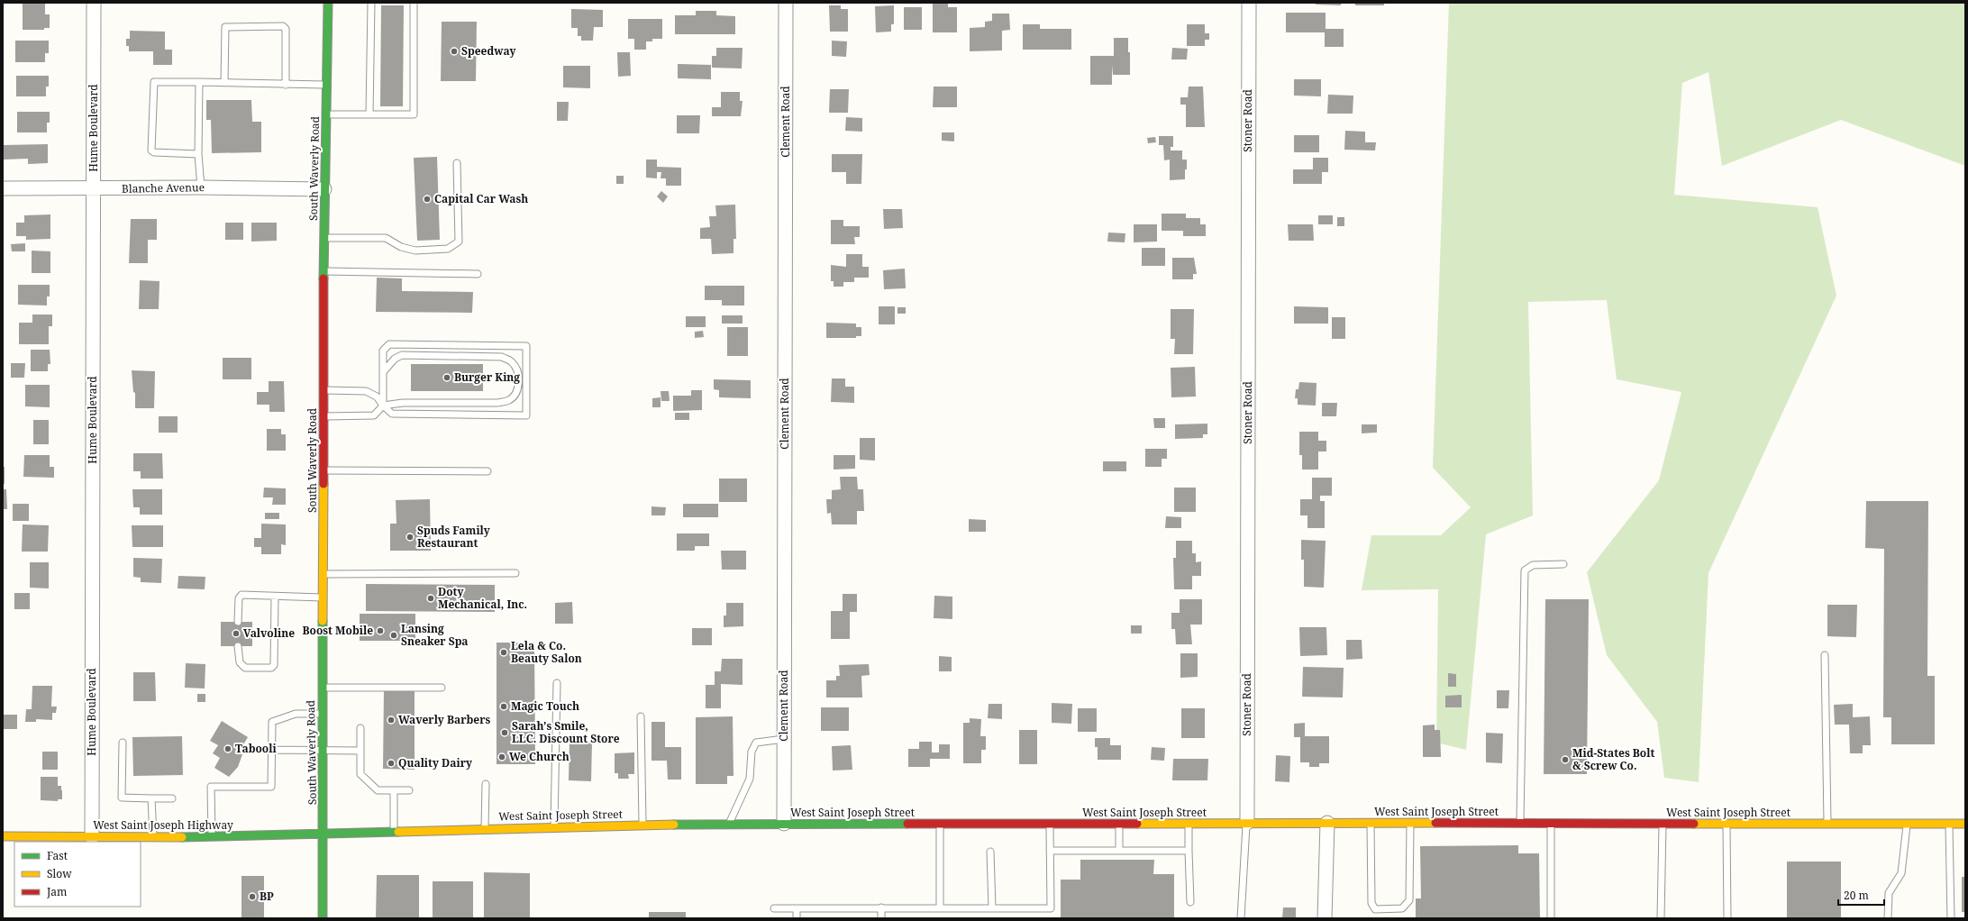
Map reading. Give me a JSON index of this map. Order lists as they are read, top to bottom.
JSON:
{
  "streets": {
    "street": [
      "Stoner Road",
      "Clement Road",
      "Hume Boulevard",
      "South Waverly Road",
      "Blanche Avenue",
      "West Saint Joseph Street",
      "West Saint Joseph Highway"
    ]
  },
  "crossings": [
    ["Stoner Road", "West Saint Joseph Street"],
    ["Clement Road", "West Saint Joseph Street"],
    ["Hume Boulevard", "Blanche Avenue"],
    ["Hume Boulevard", "West Saint Joseph Highway"],
    ["South Waverly Road", "Blanche Avenue"],
    ["South Waverly Road", "West Saint Joseph Street"],
    ["South Waverly Road", "West Saint Joseph Highway"],
    ["West Saint Joseph Street", "West Saint Joseph Highway"]
  ],
  "places": [
    "Speedway",
    "Capital Car Wash",
    "Burger King",
    "Spuds Family Restaurant",
    "Doty Mechanical, Inc.",
    "Boost Mobile",
    "Valvoline",
    "Lansing Sneaker Spa",
    "Lela & Co. Beauty Salon",
    "Magic Touch",
    "Waverly Barbers",
    "Sarah's Smile, LLC. Discount Store",
    "Tabooli",
    "We Church",
    "Mid-States Bolt & Screw Co.",
    "Quality Dairy",
    "BP"
  ],
  "legend": ["Fast", "Slow", "Jam"],
  "scale_bar": "20 m"
}
